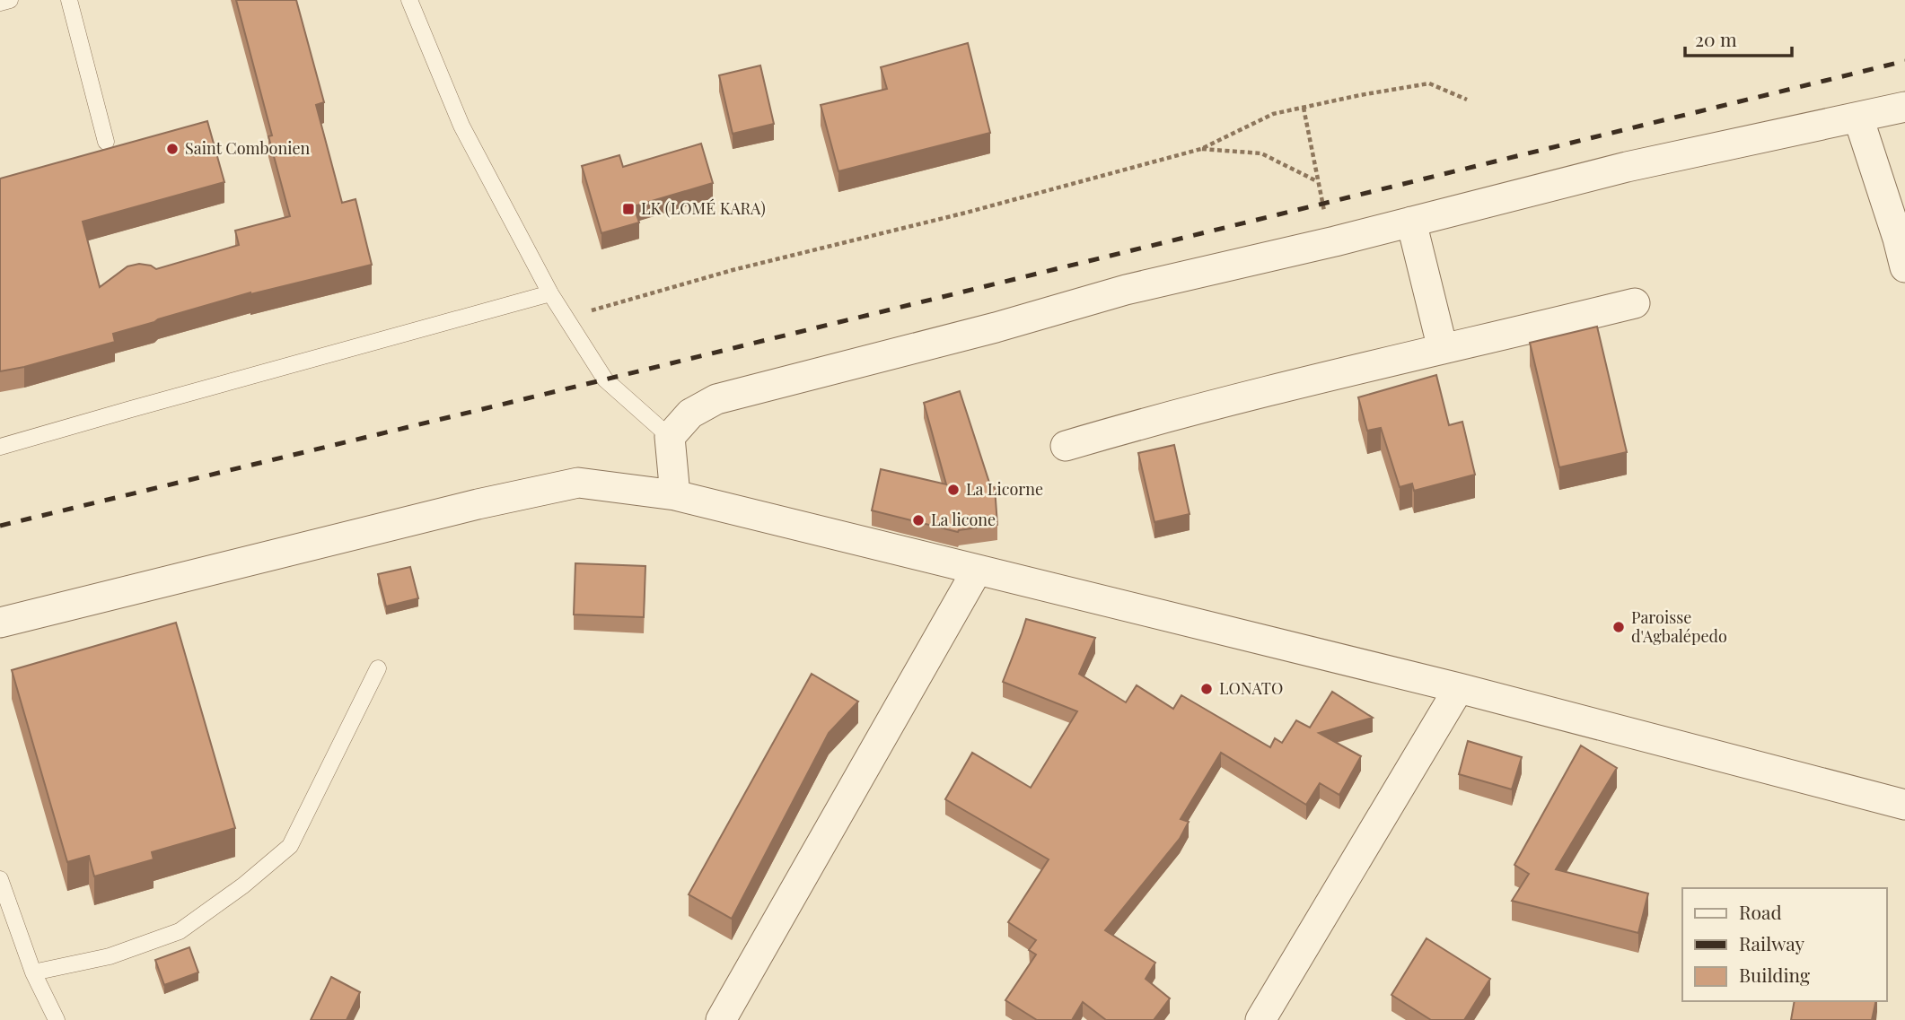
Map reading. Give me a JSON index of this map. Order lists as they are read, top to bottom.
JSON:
{
  "places": {
    "other": [
      "Saint Combonien",
      "La Licorne",
      "La licone",
      "Paroisse d'Agbalépedo",
      "LONATO"
    ],
    "transit": ["LK (LOMÉ KARA)"]
  },
  "legend": ["Road", "Railway", "Building"],
  "scale_bar": "20 m"
}
